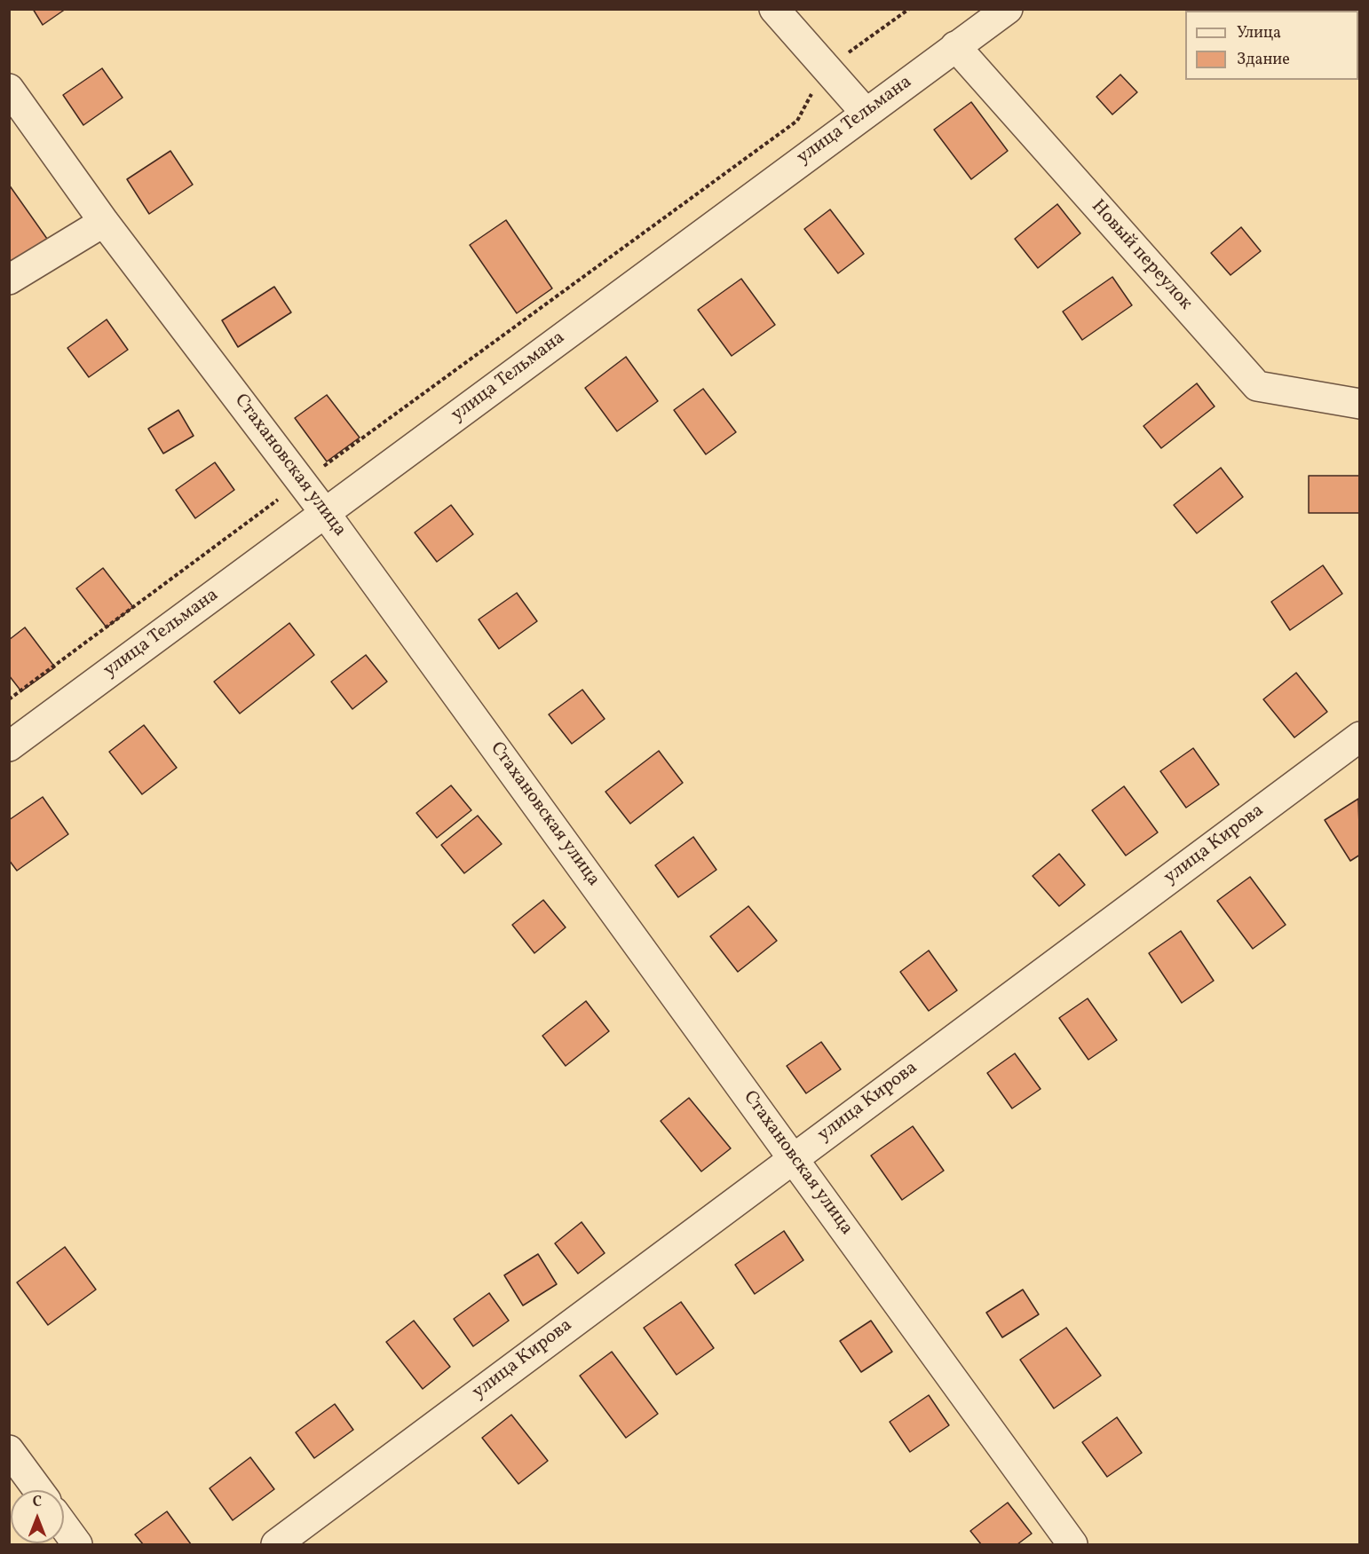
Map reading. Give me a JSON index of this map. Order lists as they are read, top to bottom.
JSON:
{
  "streets": {
    "street": [
      "улица Тельмана",
      "Новый переулок",
      "Стахановская улица",
      "улица Кирова"
    ]
  },
  "crossings": [
    ["улица Тельмана", "Новый переулок"],
    ["улица Тельмана", "Стахановская улица"],
    ["Стахановская улица", "улица Кирова"]
  ],
  "legend": ["Улица", "Здание"],
  "north": "top"
}
